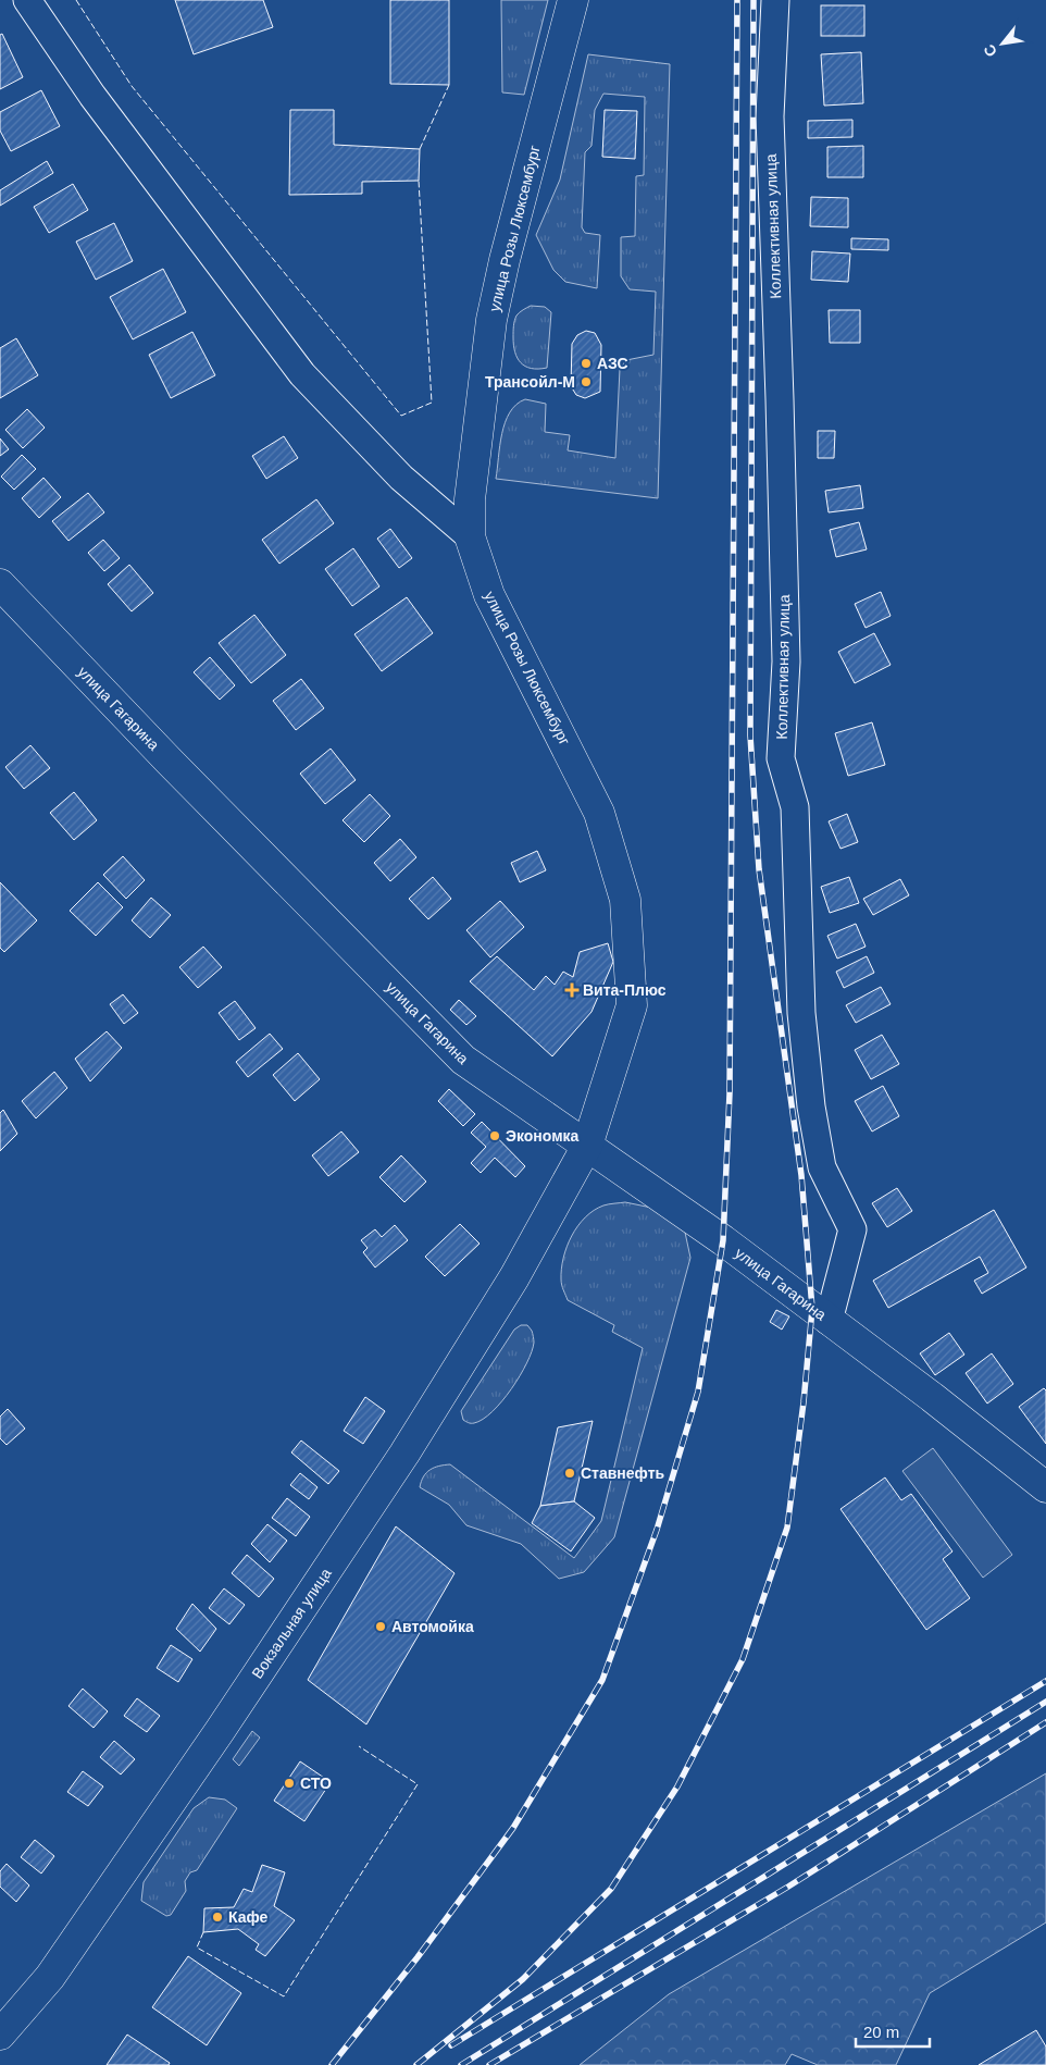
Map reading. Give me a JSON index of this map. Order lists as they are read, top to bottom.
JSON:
{
  "streets": {
    "main road": ["улица Розы Люксембург", "улица Гагарина", "Вокзальная улица"],
    "street": ["Коллективная улица"]
  },
  "crossings": [
    ["Коллективная улица", "улица Гагарина"],
    ["улица Розы Люксембург", "улица Гагарина"],
    ["улица Розы Люксембург", "Вокзальная улица"]
  ],
  "places": {
    "other": [
      "АЗС",
      "Трансойл-М",
      "Экономка",
      "Ставнефть",
      "Автомойка",
      "СТО",
      "Кафе"
    ],
    "health": ["Вита-Плюс"]
  },
  "scale_bar": "20 m",
  "north": "bottom left"
}
